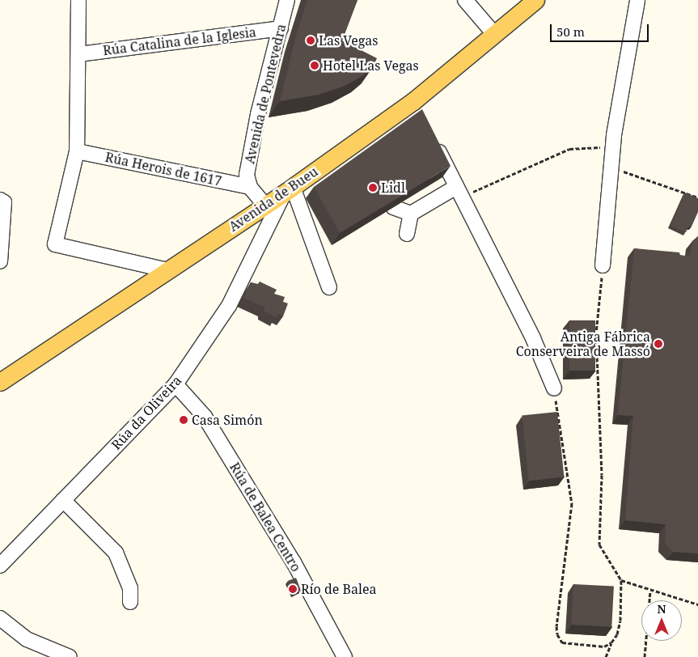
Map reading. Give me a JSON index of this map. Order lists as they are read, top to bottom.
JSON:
{
  "streets": {
    "main road": ["Avenida de Bueu"],
    "street": [
      "Rúa Catalina de la Iglesia",
      "Avenida de Pontevedra",
      "Rúa Herois de 1617",
      "Rúa da Oliveira",
      "Rúa de Balea Centro"
    ]
  },
  "crossings": [
    ["Rúa Catalina de la Iglesia", "Avenida de Pontevedra"],
    ["Avenida de Pontevedra", "Rúa Herois de 1617"],
    ["Avenida de Bueu", "Rúa da Oliveira"],
    ["Rúa da Oliveira", "Rúa de Balea Centro"]
  ],
  "places": [
    "Las Vegas",
    "Hotel Las Vegas",
    "Lidl",
    "Antiga Fábrica Conserveira de Massó",
    "Casa Simón",
    "Río de Balea"
  ],
  "scale_bar": "50 m",
  "north": "top"
}
